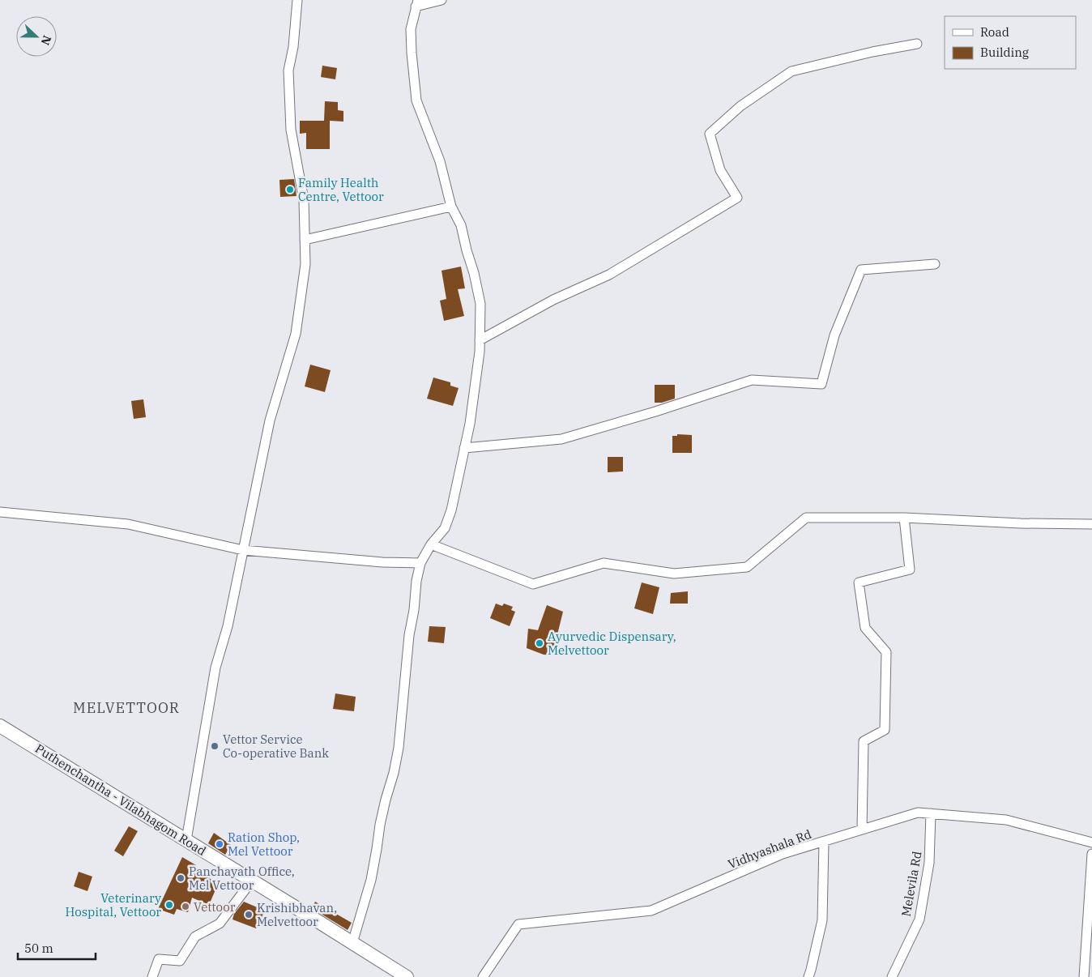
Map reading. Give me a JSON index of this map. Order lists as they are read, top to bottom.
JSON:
{
  "streets": {
    "main road": ["Puthenchantha - Vilabhagom Road"],
    "street": ["Vidhyashala Rd", "Melevila Rd"]
  },
  "crossings": [
    ["Vidhyashala Rd", "Melevila Rd"]
  ],
  "districts": ["MELVETTOOR"],
  "places": [
    "Family Health Centre, Vettoor",
    "Ayurvedic Dispensary, Melvettoor",
    "Vettor Service Co-operative Bank",
    "Ration Shop, Mel Vettoor",
    "Panchayath Office, Mel Vettoor",
    "Veterinary Hospital, Vettoor",
    "Vettoor",
    "Krishibhavan, Melvettoor"
  ],
  "legend": ["Road", "Building"],
  "scale_bar": "50 m",
  "north": "right"
}
